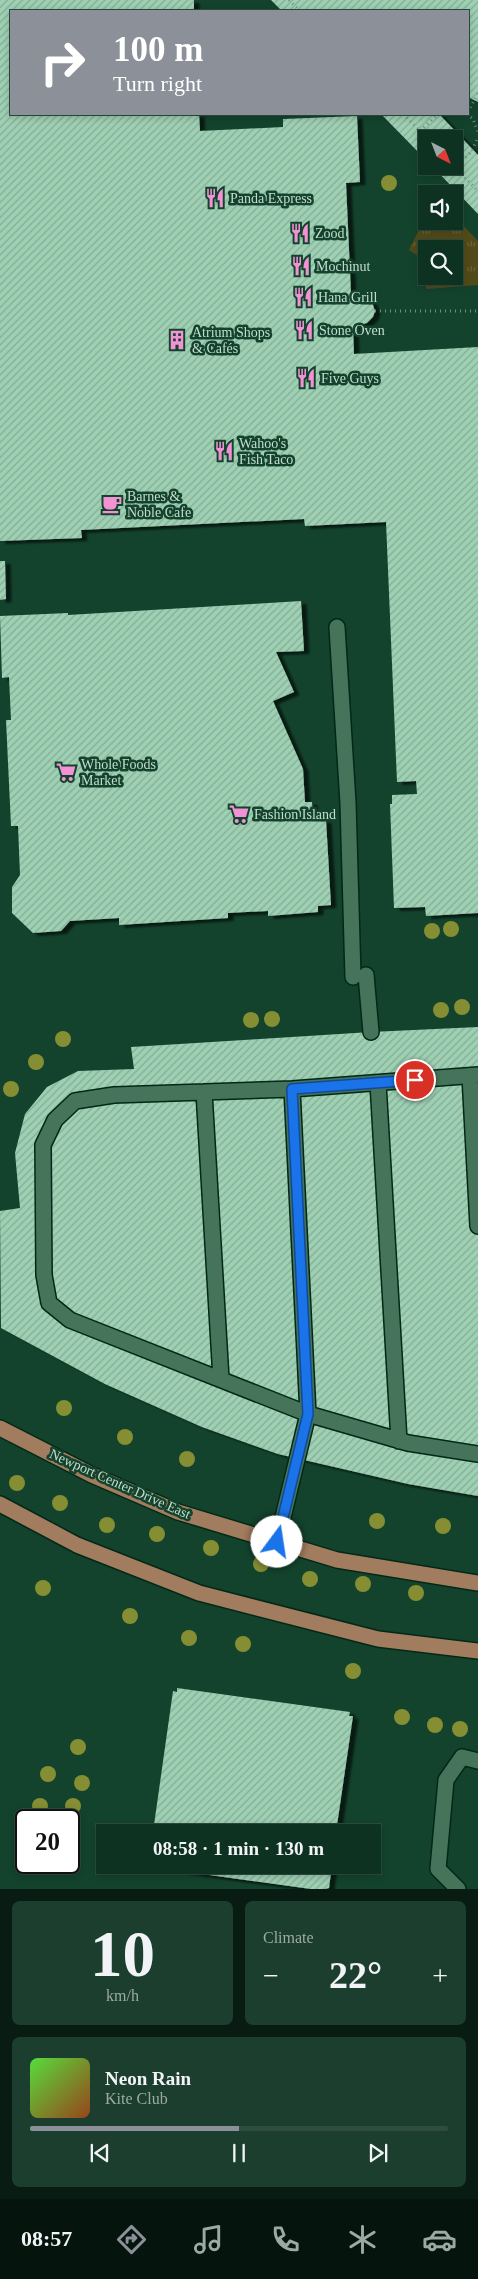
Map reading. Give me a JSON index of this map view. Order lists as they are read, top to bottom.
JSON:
{
  "streets": {
    "main road": ["Newport Center Drive East"]
  },
  "places": {
    "restaurant": [
      "Panda Express",
      "Zood",
      "Mochinut",
      "Hana Grill",
      "Stone Oven",
      "Five Guys",
      "Wahoo's Fish Taco"
    ],
    "building": ["Atrium Shops & Cafés"],
    "cafe": ["Barnes & Noble Cafe"],
    "supermarket": ["Whole Foods Market", "Fashion Island"]
  },
  "north": "bottom right",
  "page": {
    "turn": ["100 m", "Turn right"],
    "limit": "20",
    "trip": "08:58 · 1 min · 130 m",
    "tile": [
      ["10", "km/h"],
      "Climate"
    ],
    "heat": ["−", "22°", "+"],
    "song": ["Neon Rain", "Kite Club"],
    "tabs": "08:57"
  }
}
